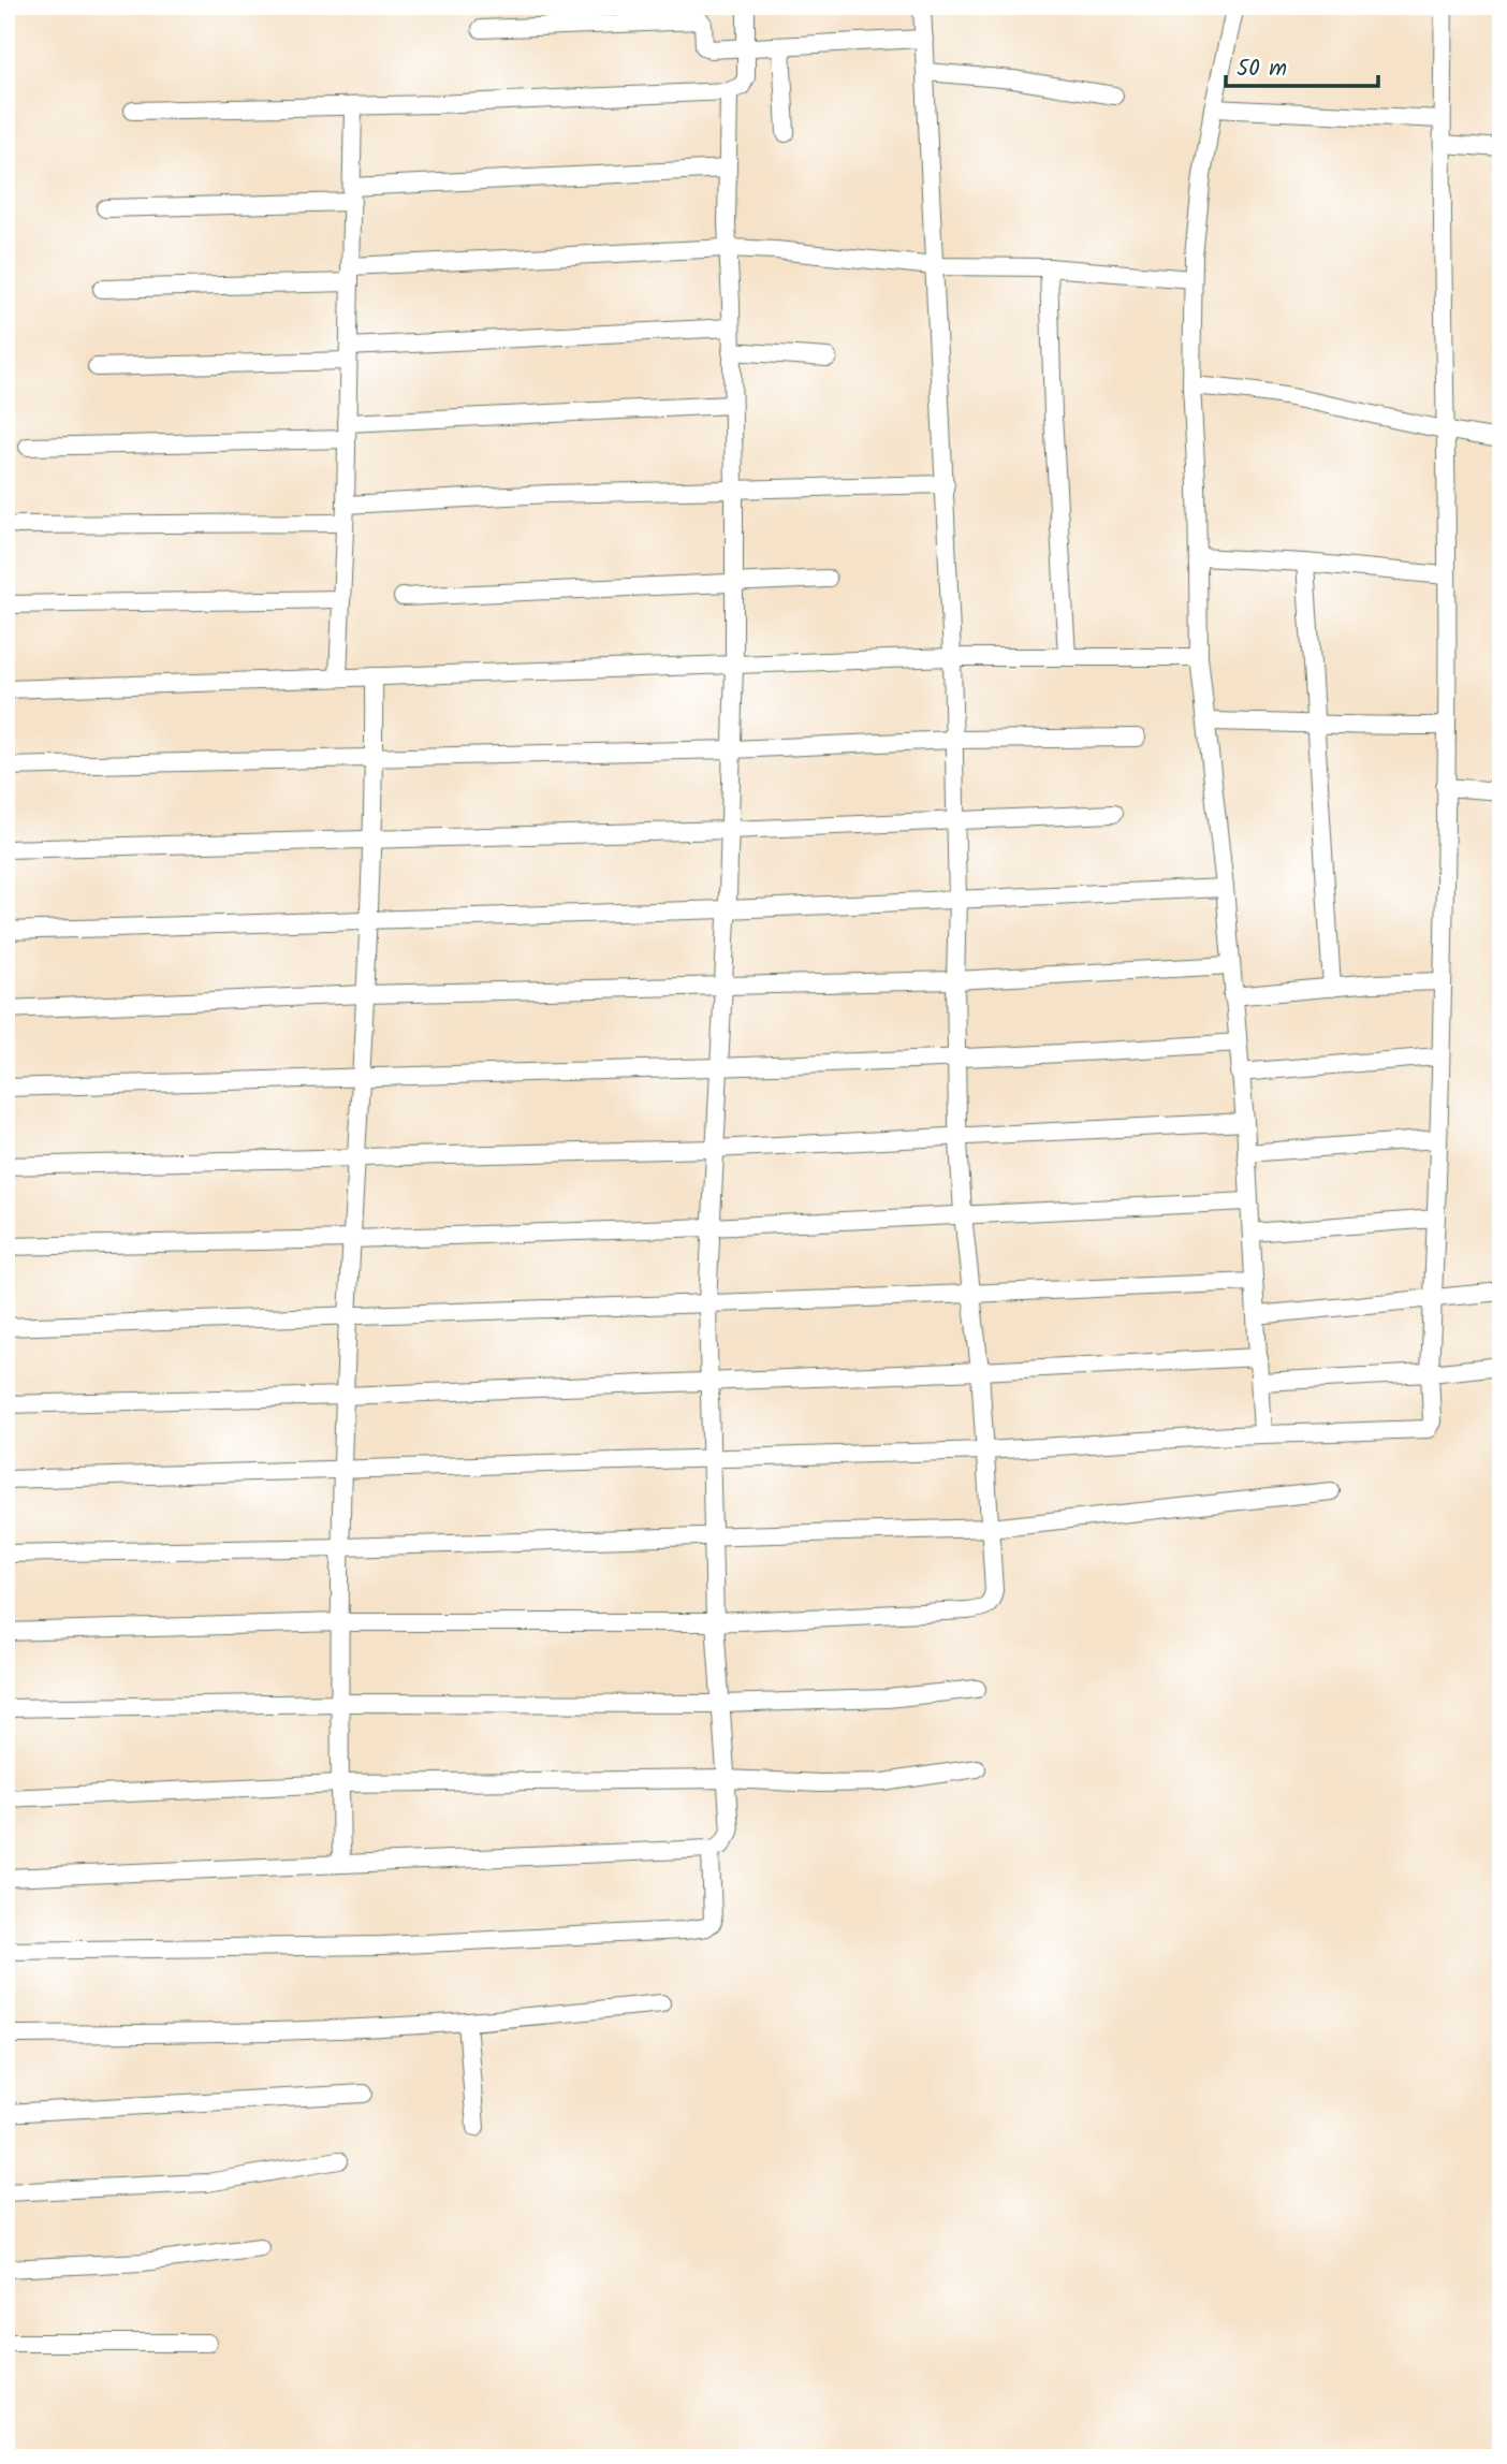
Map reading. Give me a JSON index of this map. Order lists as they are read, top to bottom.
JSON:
{
  "scale_bar": "50 m"
}
